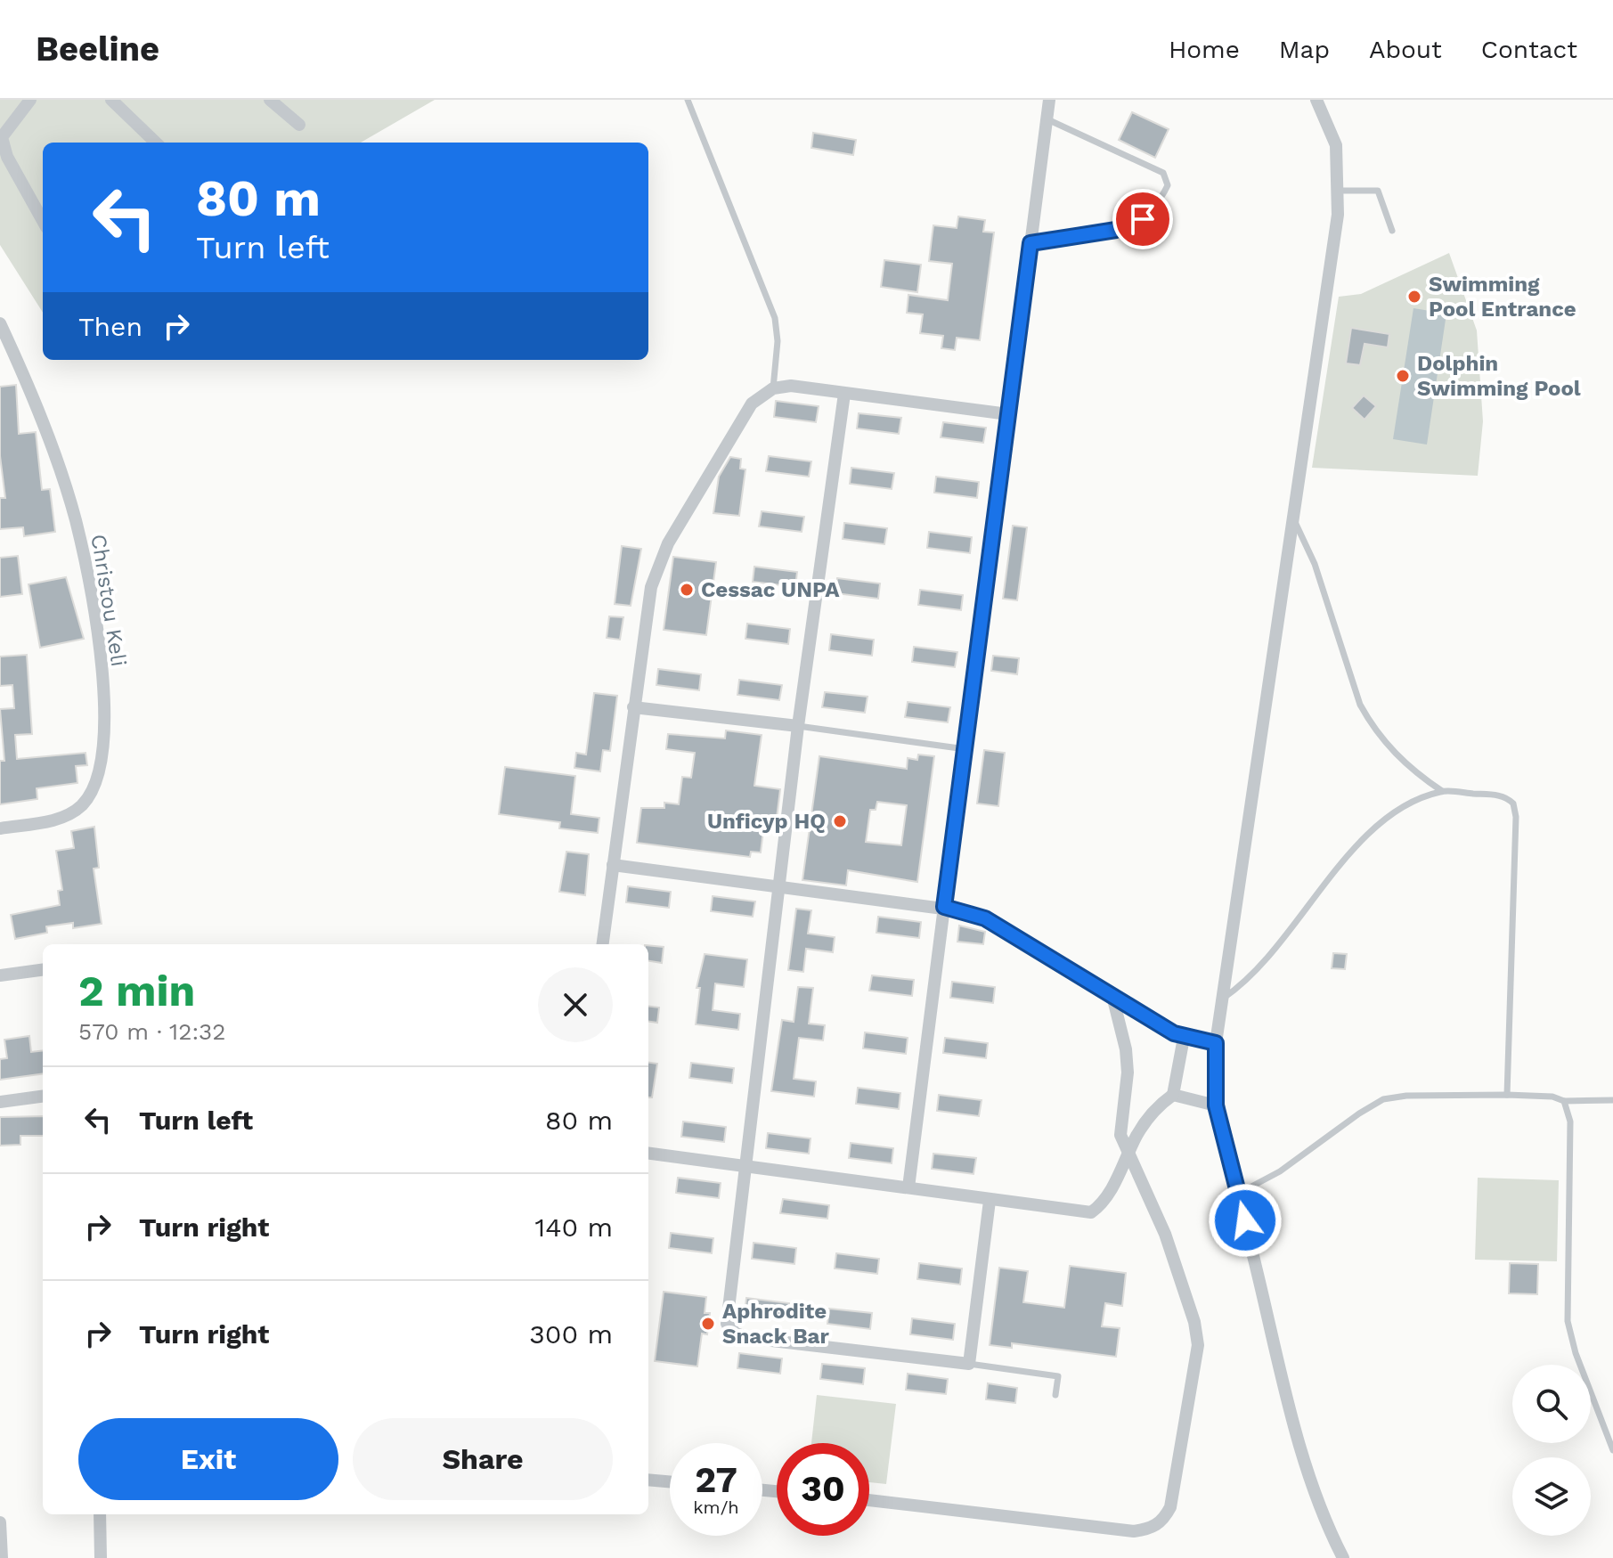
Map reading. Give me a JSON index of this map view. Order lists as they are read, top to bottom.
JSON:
{
  "streets": {
    "street": ["Christou Keli"]
  },
  "places": [
    "Swimming Pool Entrance",
    "Dolphin Swimming Pool",
    "Cessac UNPA",
    "Unficyp HQ",
    "Aphrodite Snack Bar"
  ],
  "page": {
    "header": "Beeline",
    "nav": [
      "Home",
      "Map",
      "About",
      "Contact"
    ],
    "turn": ["80 m", "Turn left"],
    "then": "Then",
    "heading": ["2 min", "570 m · 12:32"],
    "list": [
      {
        "name": "Turn left",
        "value": "80 m"
      },
      {
        "name": "Turn right",
        "value": "140 m"
      },
      {
        "name": "Turn right",
        "value": "300 m"
      }
    ],
    "buttons": ["Exit", "Share"],
    "speed": "27 km/h",
    "limit": "30"
  }
}
